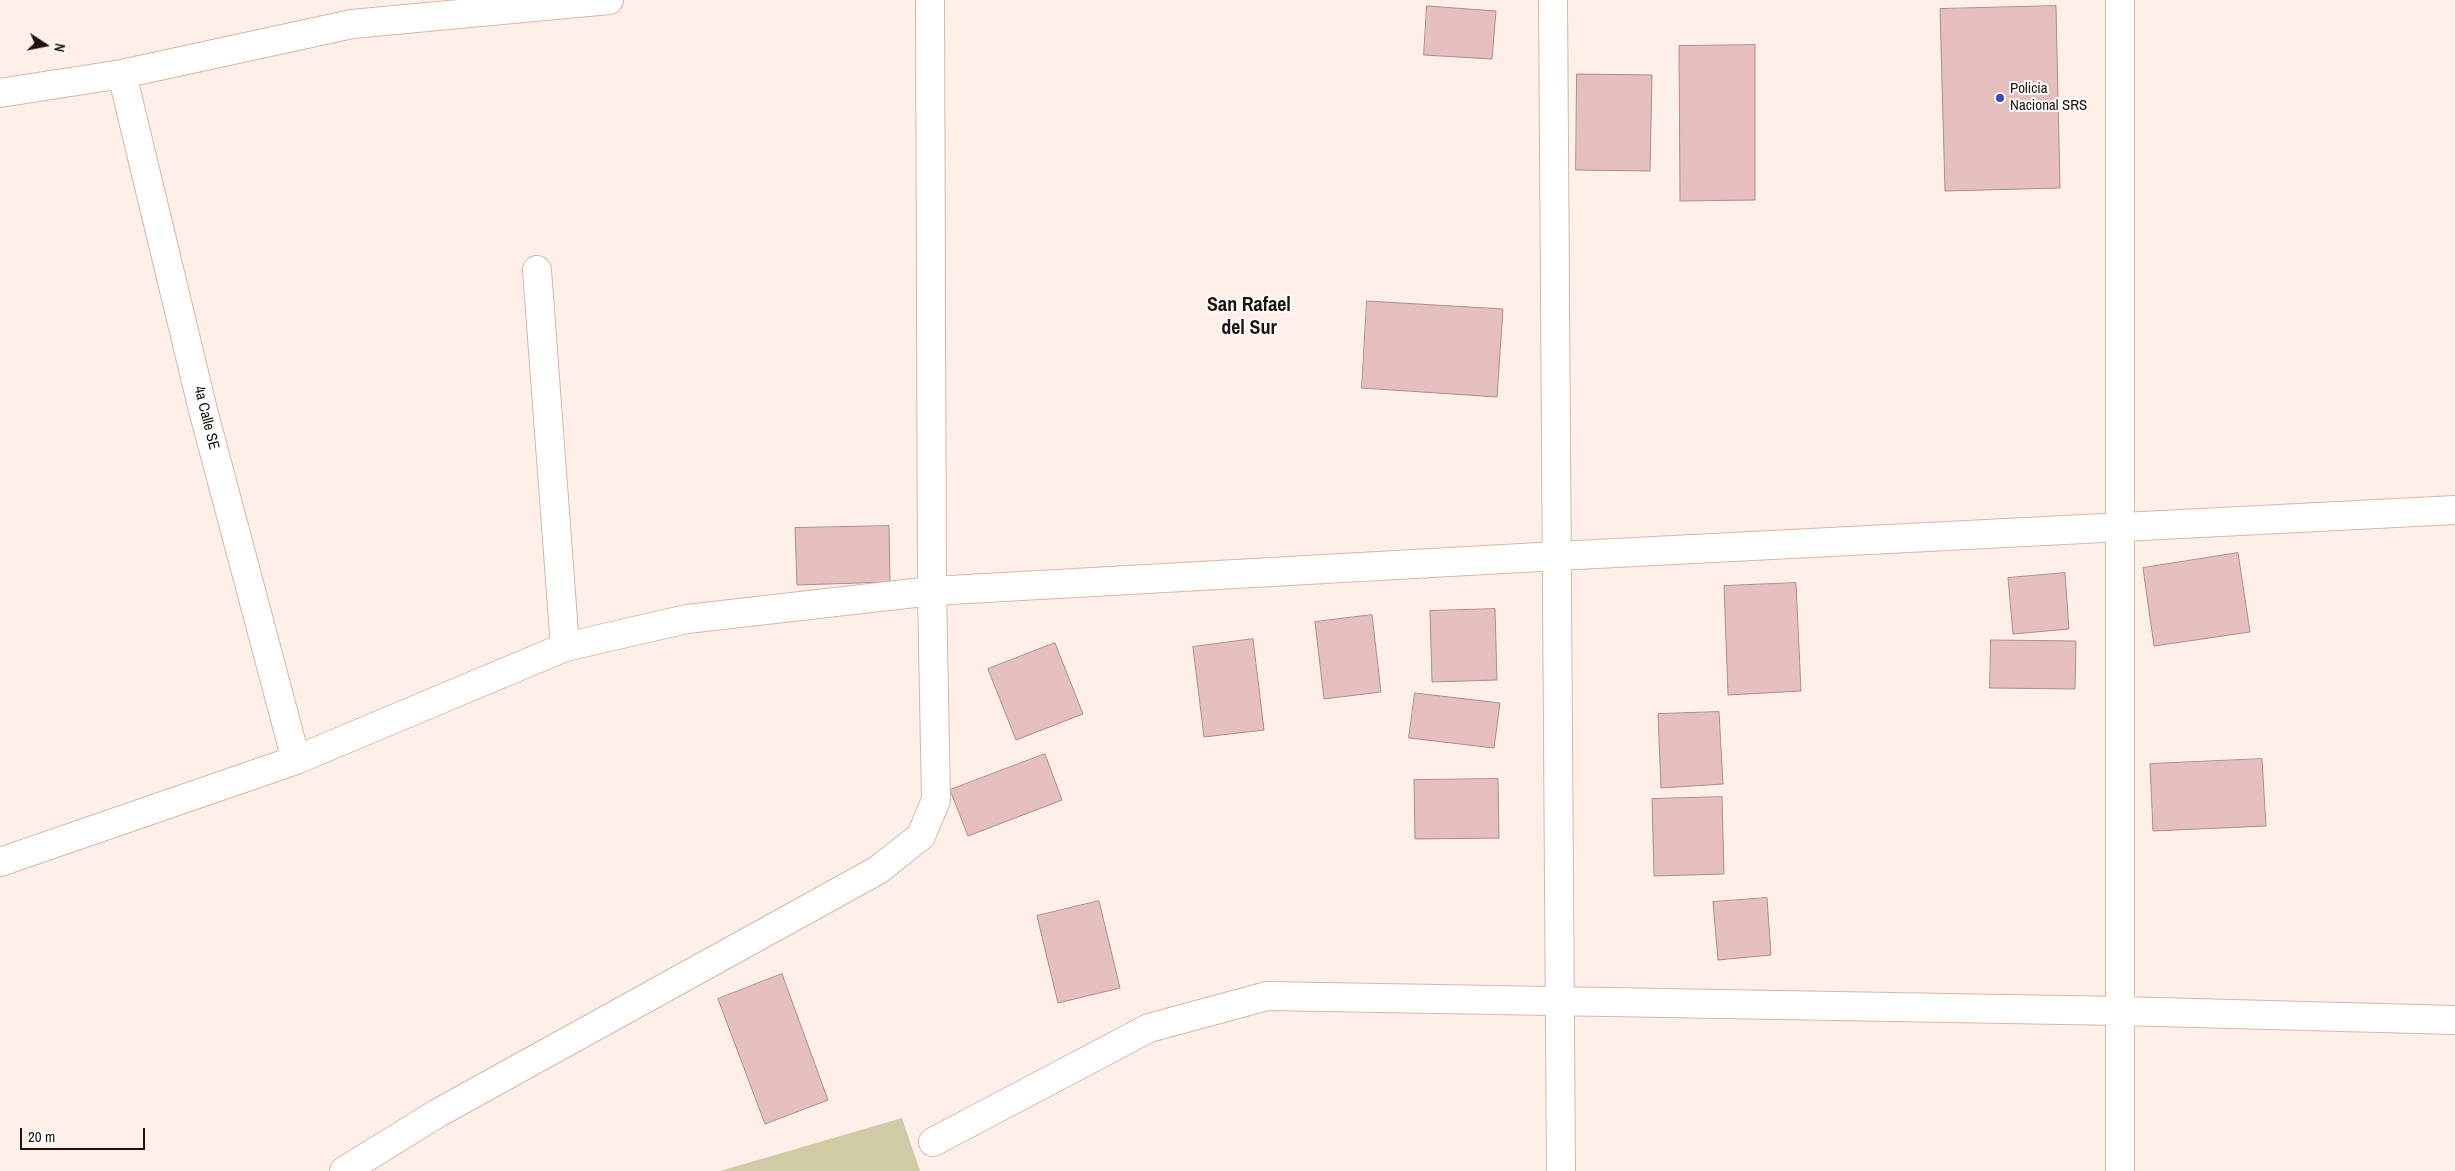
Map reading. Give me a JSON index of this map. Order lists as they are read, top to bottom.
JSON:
{
  "streets": {
    "street": ["4a Calle SE"]
  },
  "districts": ["San Rafael del Sur"],
  "places": ["Policia Nacional SRS"],
  "scale_bar": "20 m",
  "north": "right"
}
